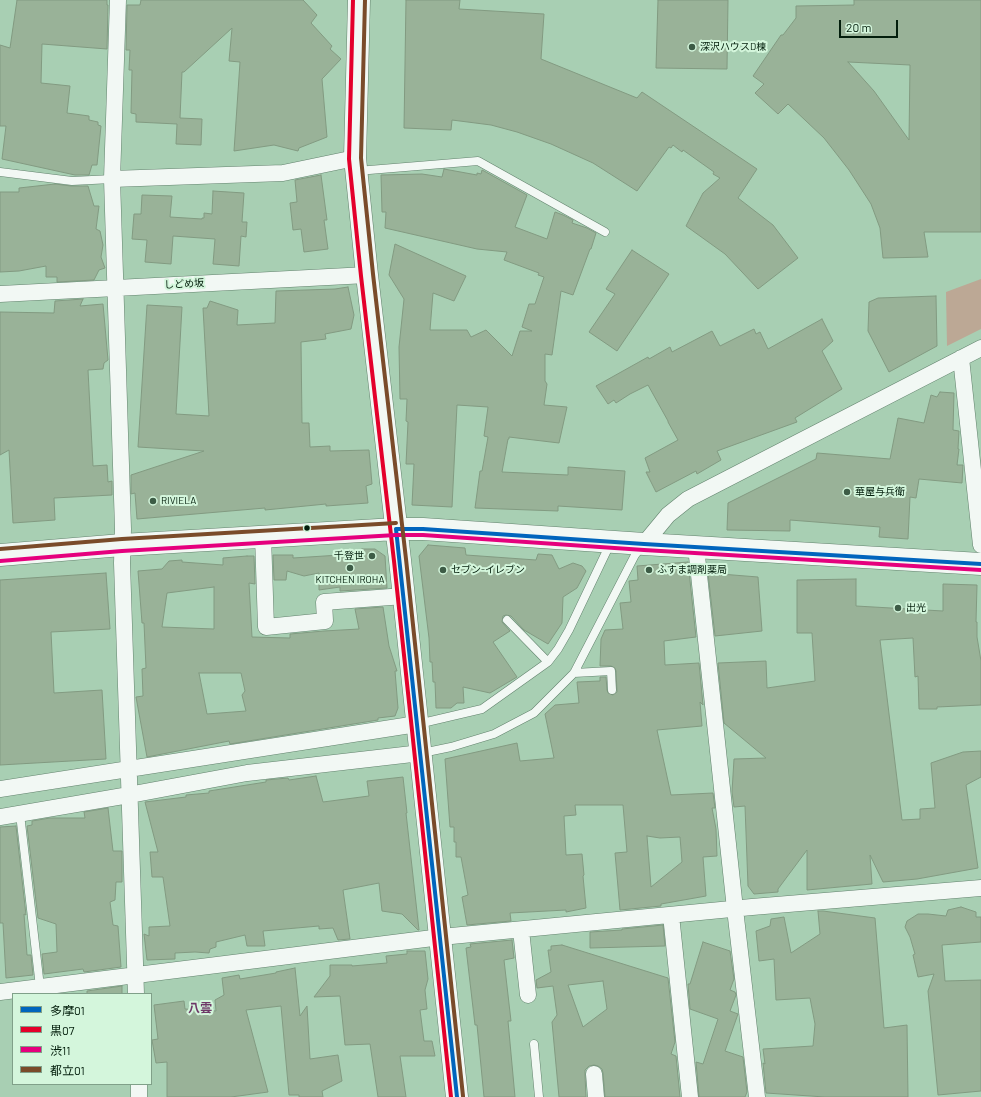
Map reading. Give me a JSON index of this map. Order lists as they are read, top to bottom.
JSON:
{
  "streets": {
    "street": ["しどめ坂"]
  },
  "districts": ["八雲"],
  "places": [
    "深沢ハウスD棟",
    "華屋与兵衛",
    "RIVIELA",
    "千登世",
    "KITCHEN IROHA",
    "セブン-イレブン",
    "ふすま調剤薬局",
    "出光"
  ],
  "lines": [
    "transit line 黒07",
    "transit line 都立01",
    "transit line 多摩01",
    "transit line 渋11"
  ],
  "legend": [
    "多摩01",
    "黒07",
    "渋11",
    "都立01"
  ],
  "scale_bar": "20 m"
}
